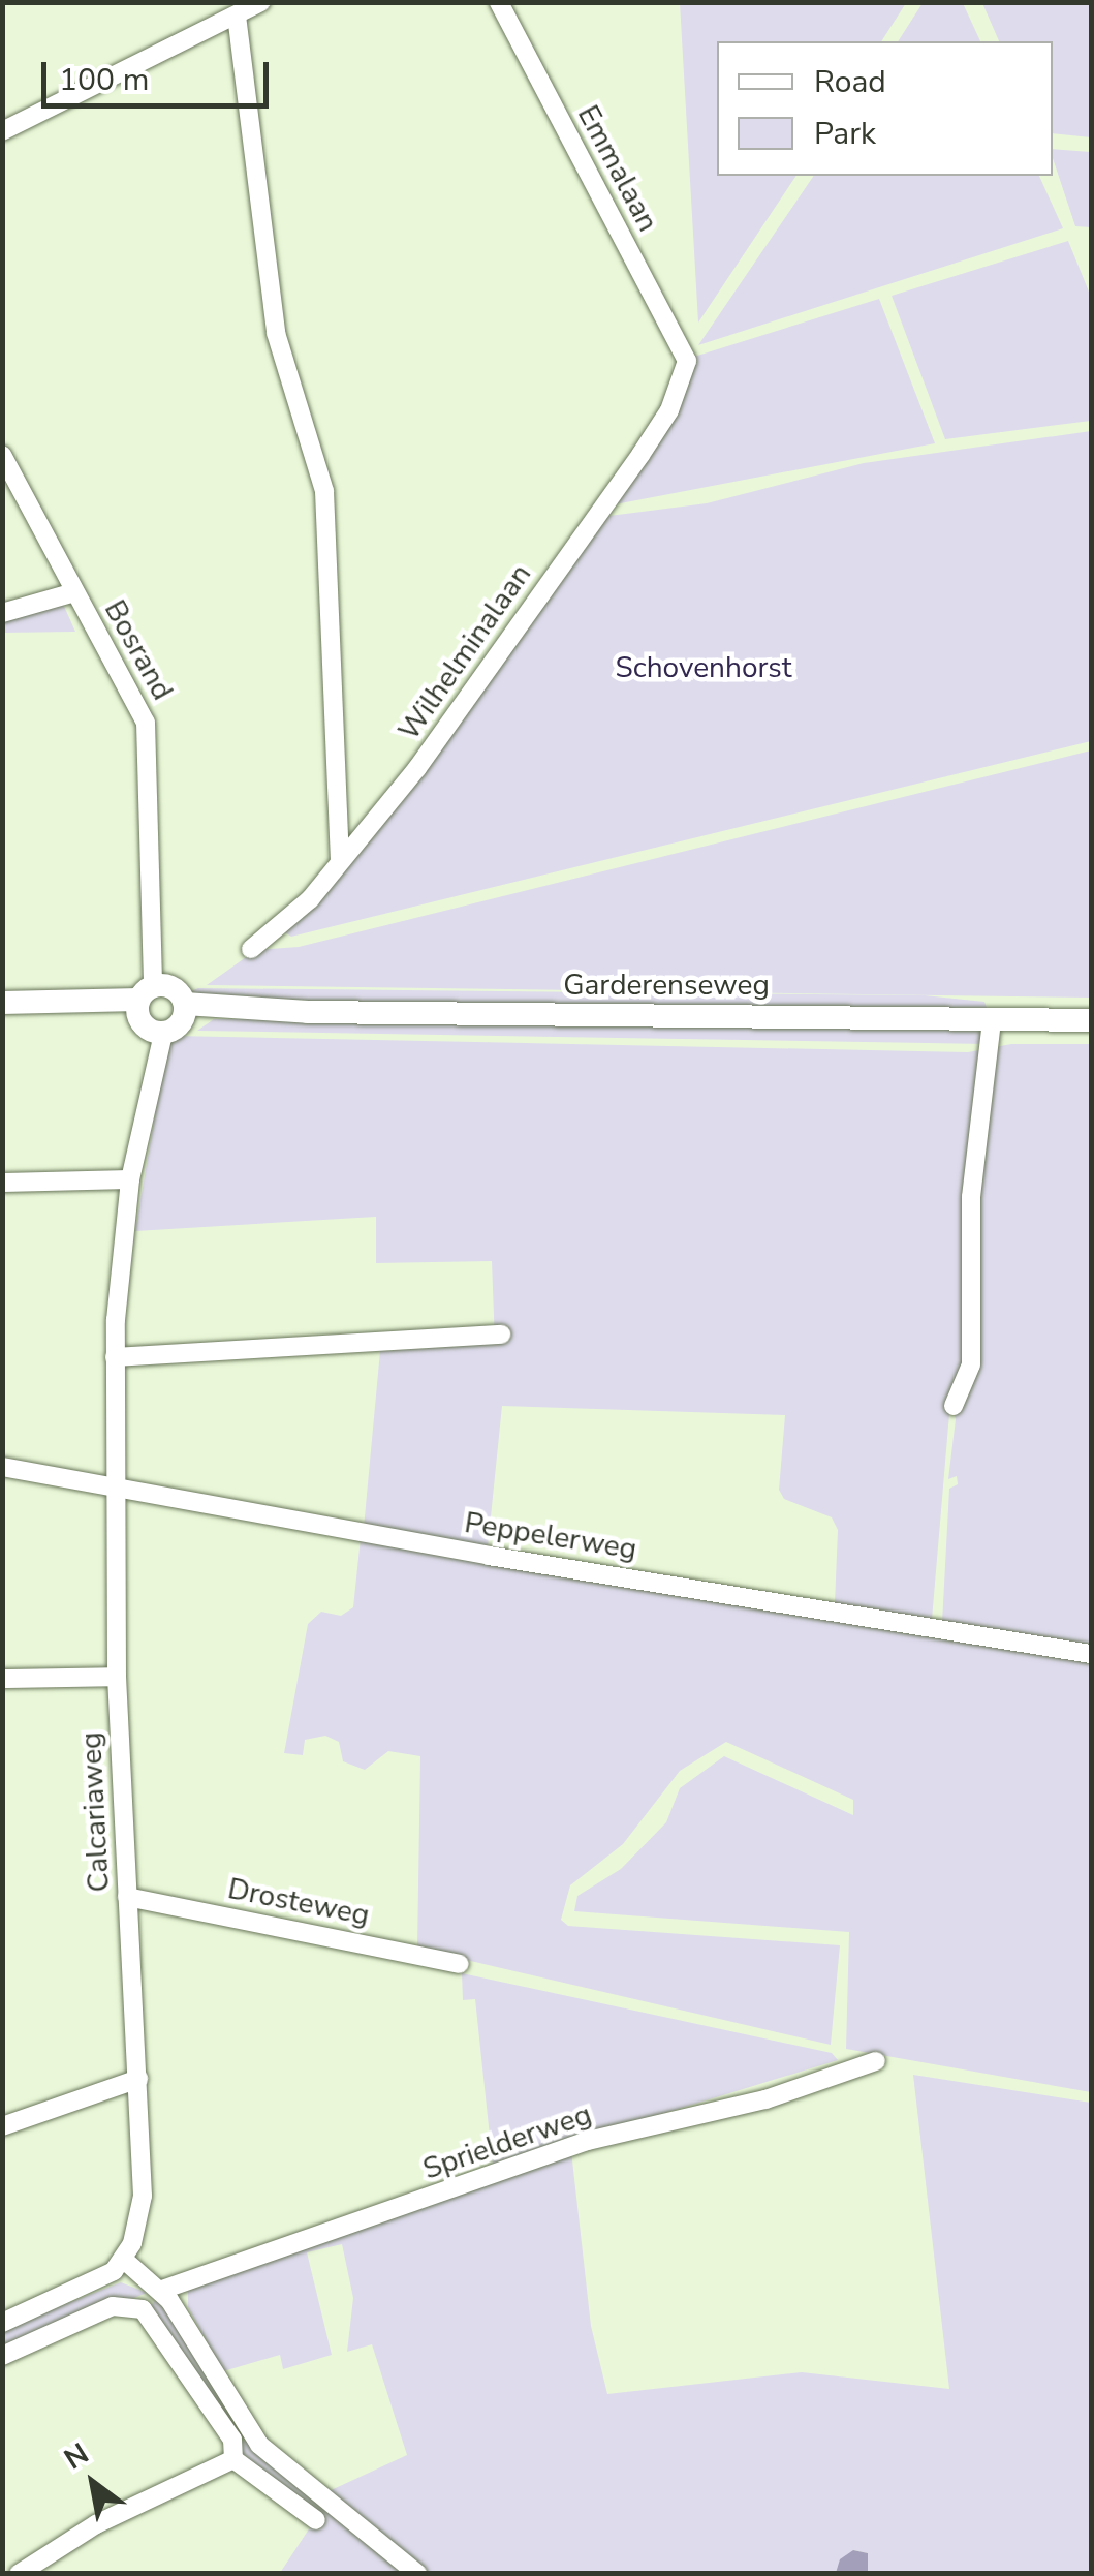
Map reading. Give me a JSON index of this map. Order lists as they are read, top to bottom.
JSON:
{
  "streets": {
    "main road": ["Garderenseweg"],
    "street": [
      "Emmalaan",
      "Bosrand",
      "Wilhelminalaan",
      "Peppelerweg",
      "Calcariaweg",
      "Drosteweg",
      "Sprielderweg"
    ]
  },
  "crossings": [
    ["Emmalaan", "Wilhelminalaan"],
    ["Bosrand", "Calcariaweg"],
    ["Peppelerweg", "Calcariaweg"],
    ["Calcariaweg", "Drosteweg"]
  ],
  "parks": ["Schovenhorst"],
  "legend": ["Road", "Park"],
  "scale_bar": "100 m",
  "north": "top left"
}
